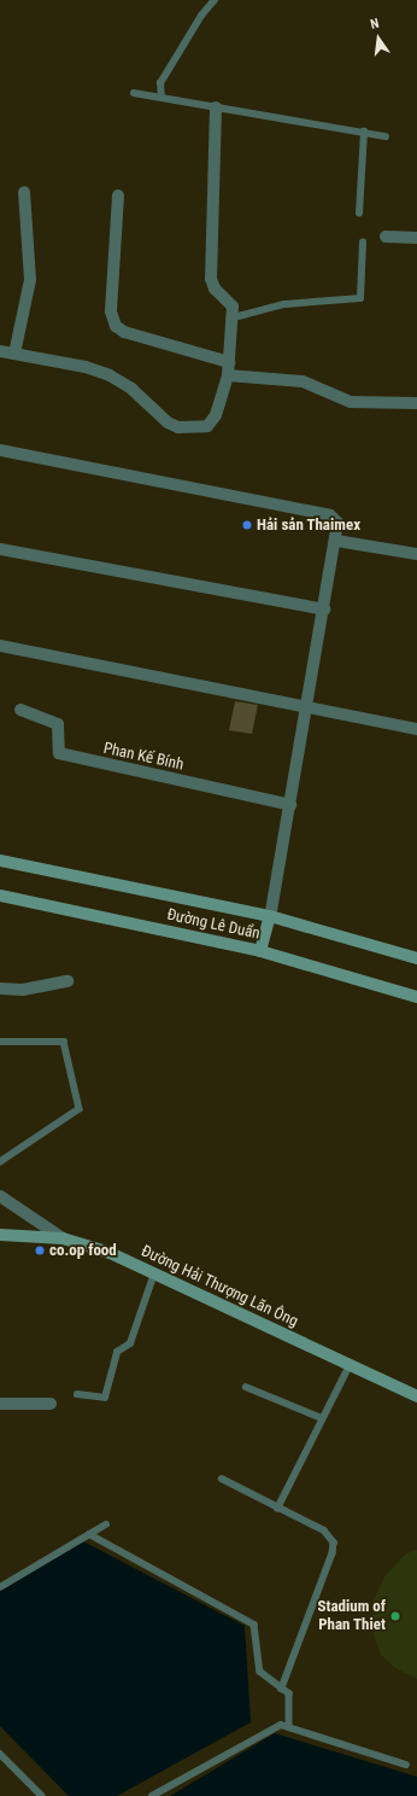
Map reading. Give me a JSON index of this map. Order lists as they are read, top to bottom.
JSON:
{
  "streets": {
    "main road": ["Đường Lê Duẩn", "Đường Hải Thượng Lãn Ông"],
    "street": ["Phan Kế Bính"]
  },
  "places": ["Hải sản Thaimex", "co.op food", "Stadium of Phan Thiet"],
  "north": "top"
}
